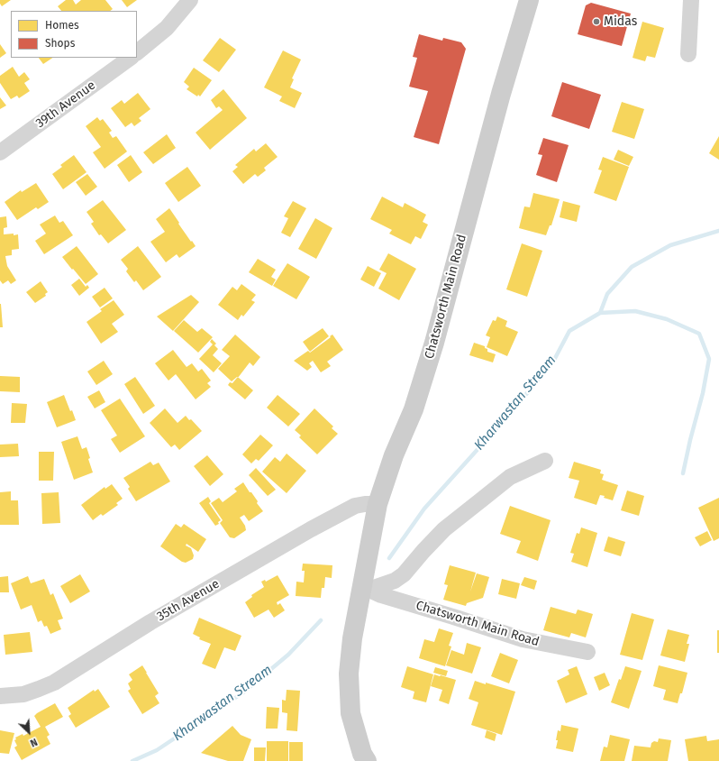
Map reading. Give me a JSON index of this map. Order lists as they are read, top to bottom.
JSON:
{
  "streets": {
    "street": ["39th Avenue", "Chatsworth Main Road", "35th Avenue"]
  },
  "crossings": [
    ["Chatsworth Main Road", "35th Avenue"]
  ],
  "water": ["Kharwastan Stream"],
  "places": ["Midas"],
  "legend": ["Homes", "Shops"],
  "north": "bottom right"
}
